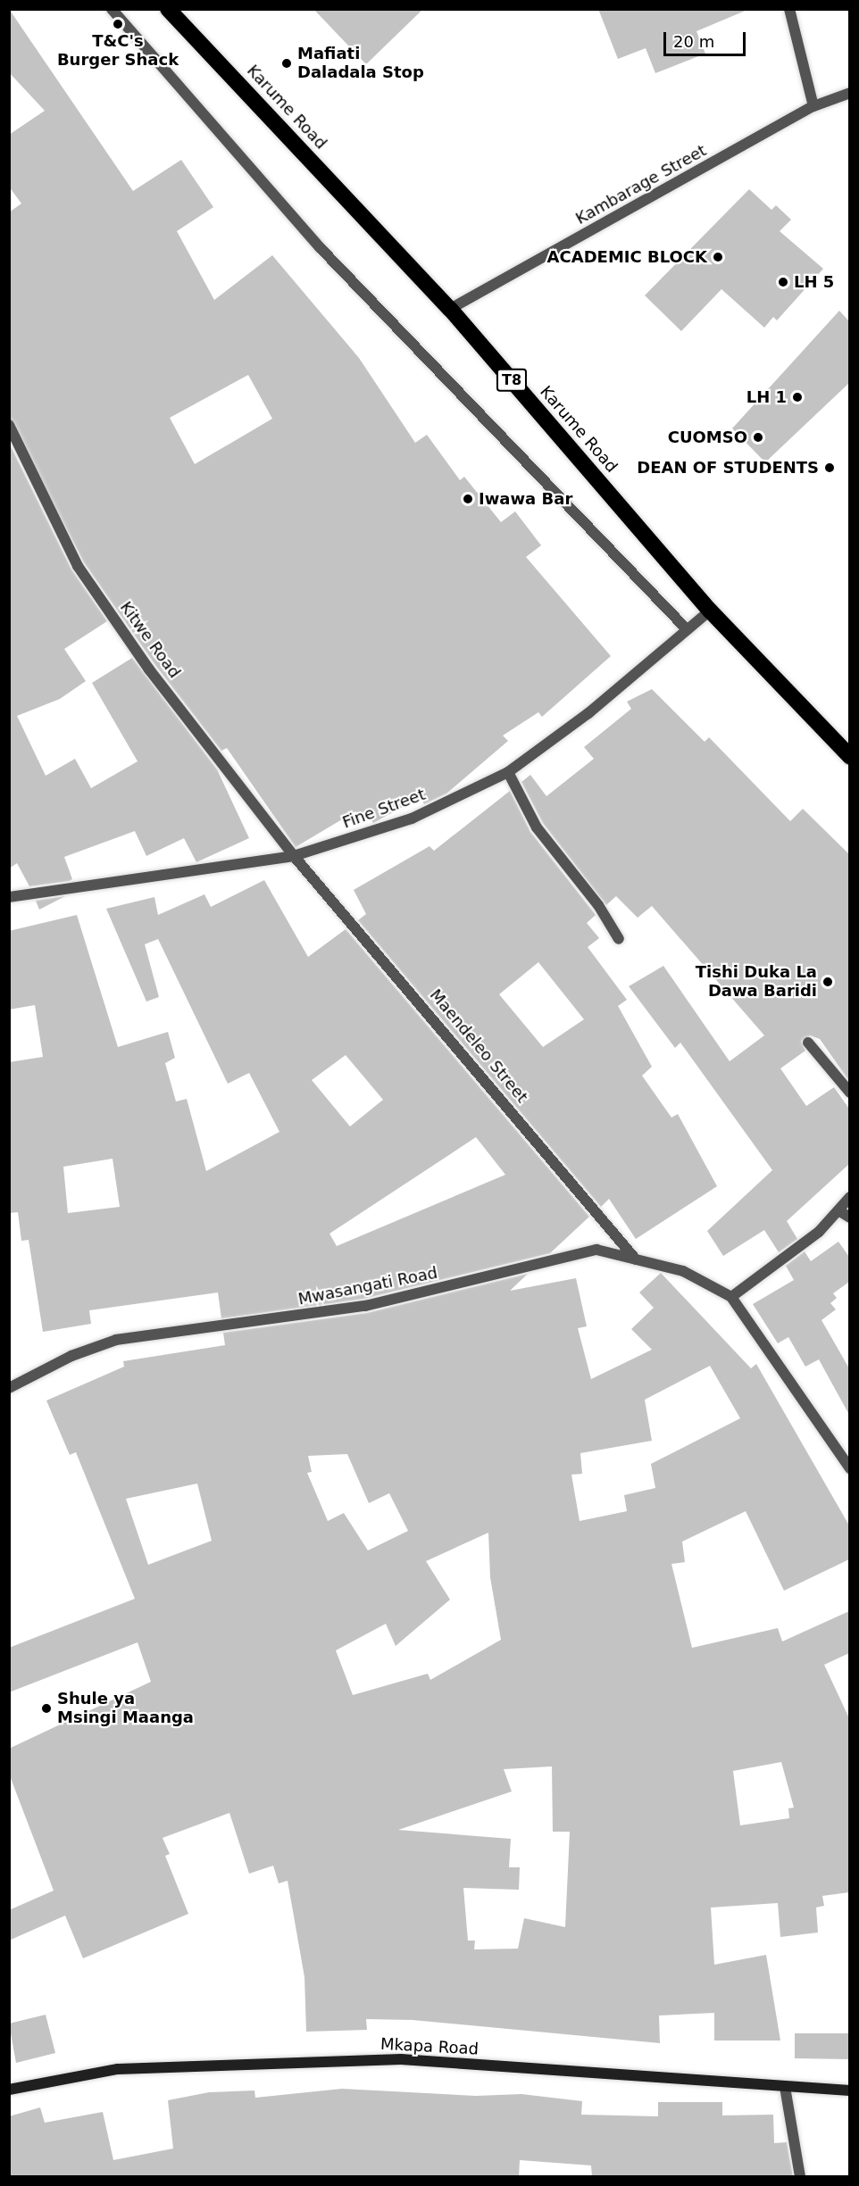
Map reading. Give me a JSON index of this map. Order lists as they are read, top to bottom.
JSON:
{
  "streets": {
    "highway": ["Karume Road", "T8"],
    "street": [
      "Kambarage Street",
      "Kitwe Road",
      "Fine Street",
      "Maendeleo Street",
      "Mwasangati Road",
      "Mkapa Road"
    ]
  },
  "crossings": [
    ["Karume Road", "Kambarage Street"],
    ["Karume Road", "Fine Street"],
    ["Kitwe Road", "Fine Street"],
    ["Kitwe Road", "Maendeleo Street"],
    ["Fine Street", "Maendeleo Street"],
    ["Maendeleo Street", "Mwasangati Road"]
  ],
  "places": [
    "T&C's Burger Shack",
    "Mafiati Daladala Stop",
    "ACADEMIC BLOCK",
    "LH 5",
    "LH 1",
    "CUOMSO",
    "DEAN OF STUDENTS",
    "Iwawa Bar",
    "Tishi Duka La Dawa Baridi",
    "Shule ya Msingi Maanga"
  ],
  "scale_bar": "20 m"
}
